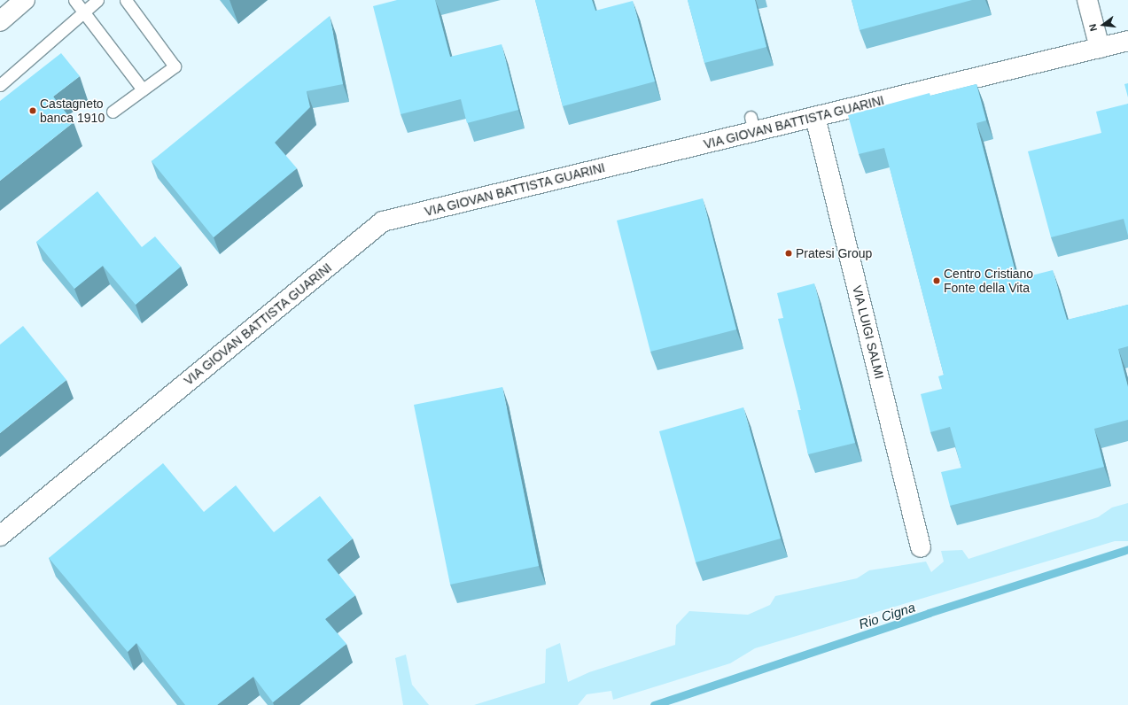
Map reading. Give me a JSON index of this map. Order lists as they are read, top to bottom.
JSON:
{
  "streets": {
    "street": ["VIA GIOVAN BATTISTA GUARINI", "VIA LUIGI SALMI"]
  },
  "crossings": [
    ["VIA GIOVAN BATTISTA GUARINI", "VIA LUIGI SALMI"]
  ],
  "water": ["Rio Cigna"],
  "places": ["Castagneto banca 1910", "Pratesi Group", "Centro Cristiano Fonte della Vita"],
  "north": "left"
}
